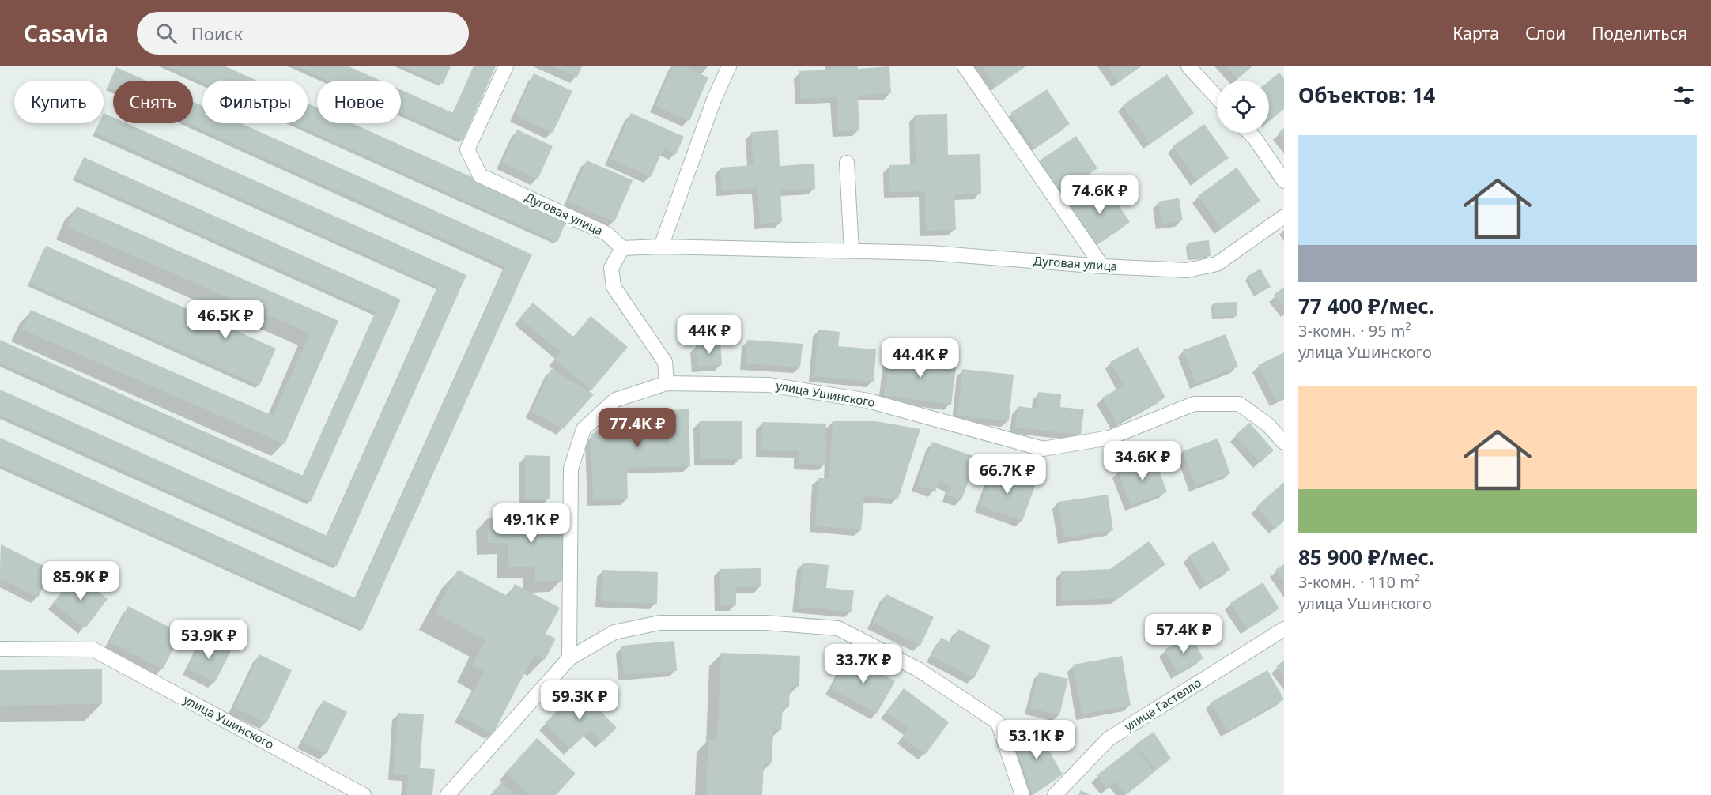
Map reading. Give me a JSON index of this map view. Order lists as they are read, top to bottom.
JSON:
{
  "streets": {
    "street": ["Дуговая улица", "улица Ушинского", "улица Гастелло"]
  },
  "page": {
    "header": "Casavia",
    "search": "Поиск",
    "nav": ["Карта", "Слои", "Поделиться"],
    "heading": "Объектов: 14",
    "chip": [
      "Купить",
      "Снять",
      "Фильтры",
      "Новое"
    ],
    "list": [
      {
        "name": "77 400 ₽/мес.",
        "note": "3-комн. · 95 m² · улица Ушинского"
      },
      {
        "name": "85 900 ₽/мес.",
        "note": "3-комн. · 110 m² · улица Ушинского"
      }
    ],
    "price": [
      "74.6K ₽",
      "46.5K ₽",
      "44K ₽",
      "44.4K ₽",
      "77.4K ₽",
      "34.6K ₽",
      "66.7K ₽",
      "49.1K ₽",
      "85.9K ₽",
      "57.4K ₽",
      "53.9K ₽",
      "33.7K ₽",
      "59.3K ₽",
      "53.1K ₽"
    ]
  }
}
